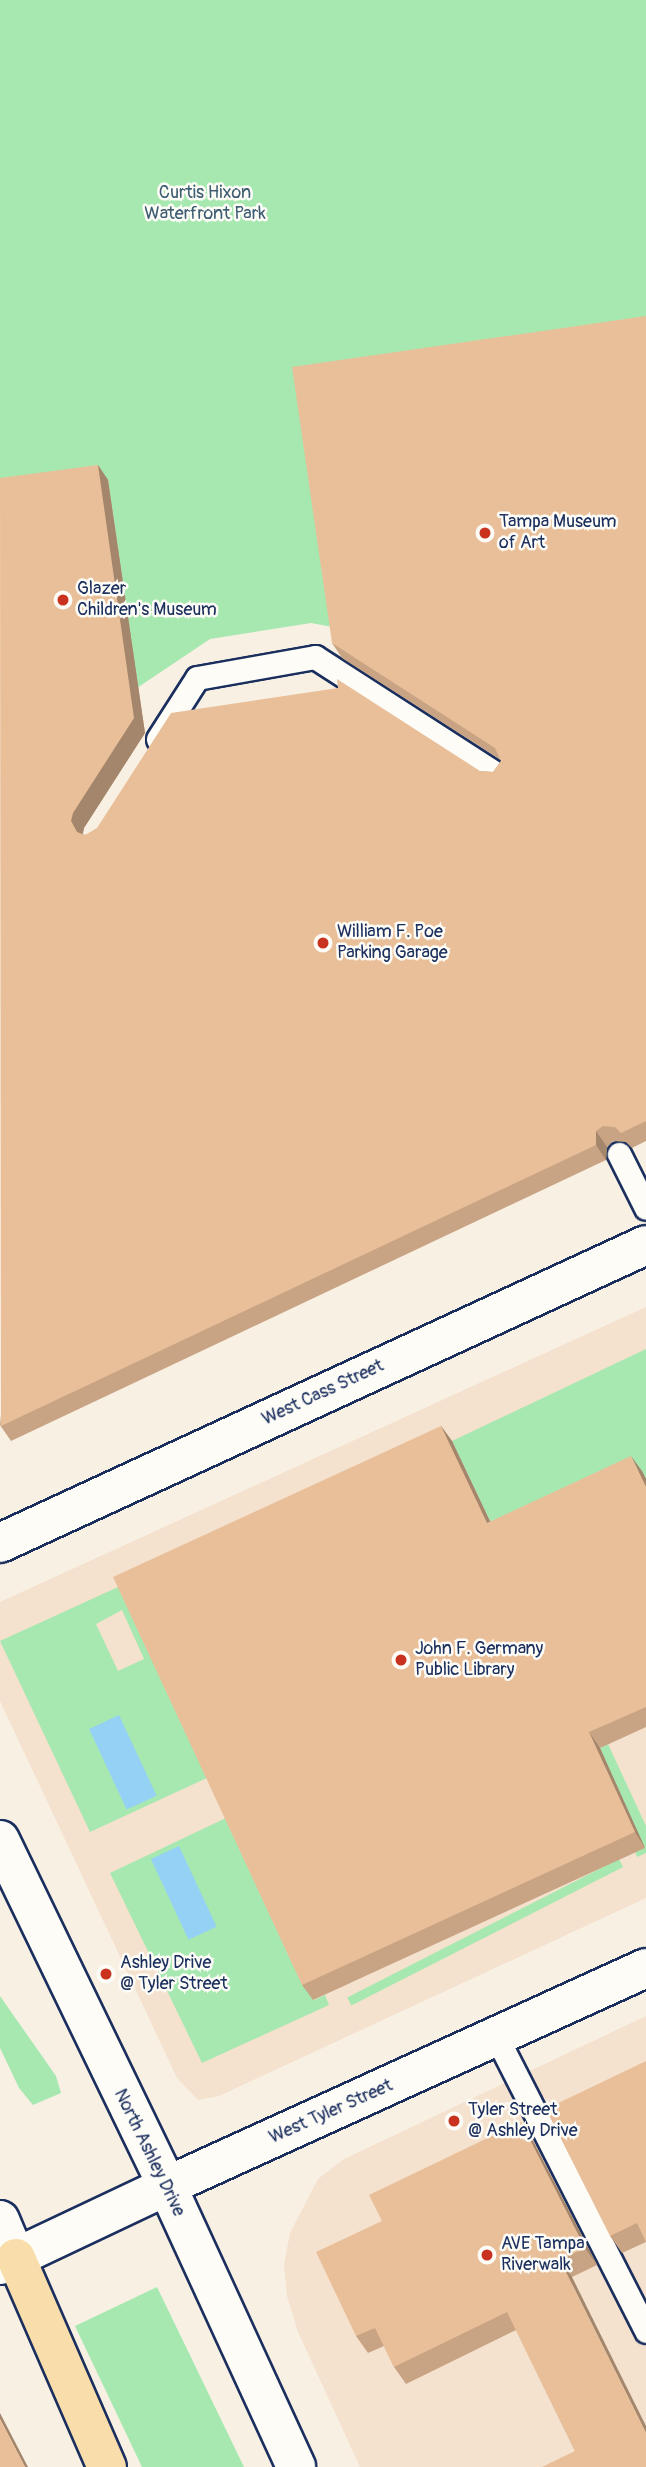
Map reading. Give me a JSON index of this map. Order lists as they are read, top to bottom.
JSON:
{
  "streets": {
    "street": ["West Cass Street", "West Tyler Street", "North Ashley Drive"]
  },
  "crossings": [
    ["West Tyler Street", "North Ashley Drive"]
  ],
  "parks": ["Curtis Hixon Waterfront Park"],
  "places": [
    "Tampa Museum of Art",
    "Glazer Children's Museum",
    "William F. Poe Parking Garage",
    "John F. Germany Public Library",
    "Ashley Drive @ Tyler Street",
    "Tyler Street @ Ashley Drive",
    "AVE Tampa Riverwalk"
  ]
}
